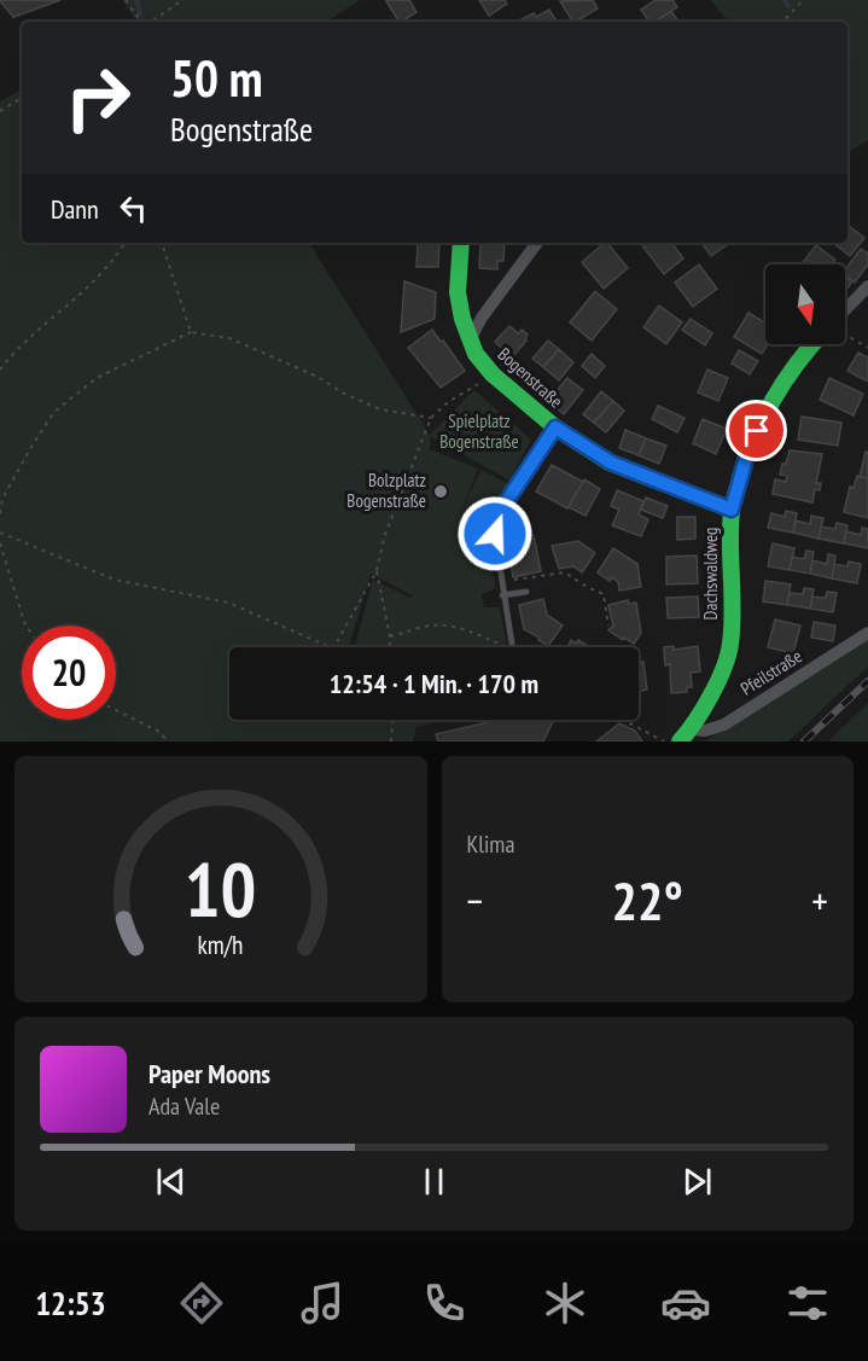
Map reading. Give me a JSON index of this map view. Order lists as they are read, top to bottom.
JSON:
{
  "streets": {
    "street": ["Bogenstraße", "Dachswaldweg", "Pfeilstraße"]
  },
  "crossings": [
    ["Bogenstraße", "Dachswaldweg"],
    ["Dachswaldweg", "Pfeilstraße"]
  ],
  "parks": ["Spielplatz Bogenstraße"],
  "places": ["Bolzplatz Bogenstraße"],
  "north": "bottom",
  "page": {
    "turn": ["50 m", "Bogenstraße"],
    "then": "Dann",
    "limit": "20",
    "trip": "12:54 · 1 Min. · 170 m",
    "tile": "Klima",
    "heat": ["−", "22°", "+"],
    "song": ["Paper Moons", "Ada Vale"],
    "tabs": "12:53",
    "gauge": ["10", "km/h"]
  }
}
